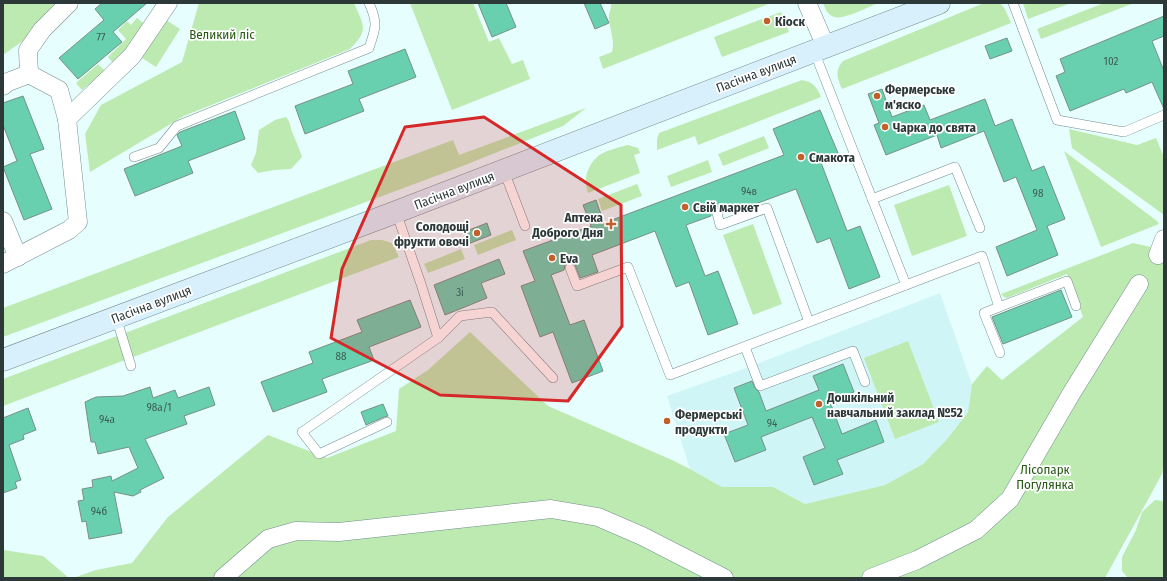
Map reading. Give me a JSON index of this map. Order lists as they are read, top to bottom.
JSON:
{
  "streets": {
    "main road": ["Пасічна вулиця"]
  },
  "parks": ["Великий ліс", "Лісопарк Погулянка"],
  "places": {
    "other": [
      "Кіоск",
      "Фермерське м'яско",
      "Чарка до свята",
      "Смакота",
      "Свій маркет",
      "Солодощі фрукти овочі",
      "Eva",
      "Дошкільний навчальний заклад №52",
      "Фермерські продукти"
    ],
    "health": ["Аптека Доброго Дня"]
  },
  "house_numbers": [
    "77",
    "102",
    "94в",
    "98",
    "3і",
    "88",
    "98а/1",
    "94а",
    "94",
    "94б"
  ]
}
